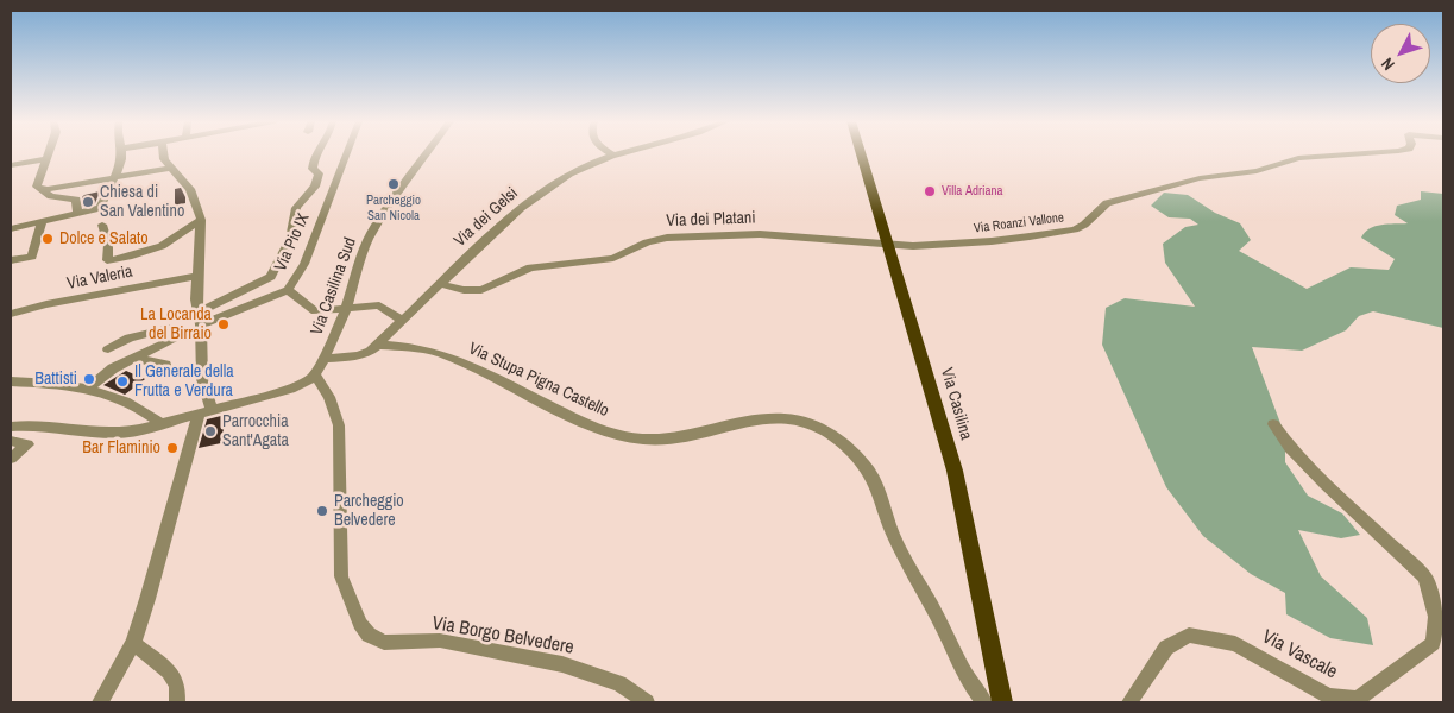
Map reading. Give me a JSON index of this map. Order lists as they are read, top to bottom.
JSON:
{
  "streets": {
    "main road": ["Via Casilina"],
    "street": [
      "Via dei Gelsi",
      "Via dei Platani",
      "Via Roanzi Vallone",
      "Via Pio IX",
      "Via Valeria",
      "Via Casilina Sud",
      "Via Stupa Pigna Castello",
      "Via Borgo Belvedere",
      "Via Vascale"
    ]
  },
  "crossings": [
    ["Via dei Gelsi", "Via dei Platani"],
    ["Via dei Gelsi", "Via Casilina Sud"],
    ["Via dei Gelsi", "Via Stupa Pigna Castello"],
    ["Via dei Platani", "Via Roanzi Vallone"],
    ["Via dei Platani", "Via Casilina"],
    ["Via Roanzi Vallone", "Via Casilina"],
    ["Via Casilina Sud", "Via Borgo Belvedere"]
  ],
  "places": [
    "Parcheggio San Nicola",
    "Villa Adriana",
    "Chiesa di San Valentino",
    "Dolce e Salato",
    "La Locanda del Birraio",
    "Battisti",
    "Il Generale della Frutta e Verdura",
    "Parrocchia Sant'Agata",
    "Bar Flaminio",
    "Parcheggio Belvedere"
  ],
  "north": "bottom left"
}
